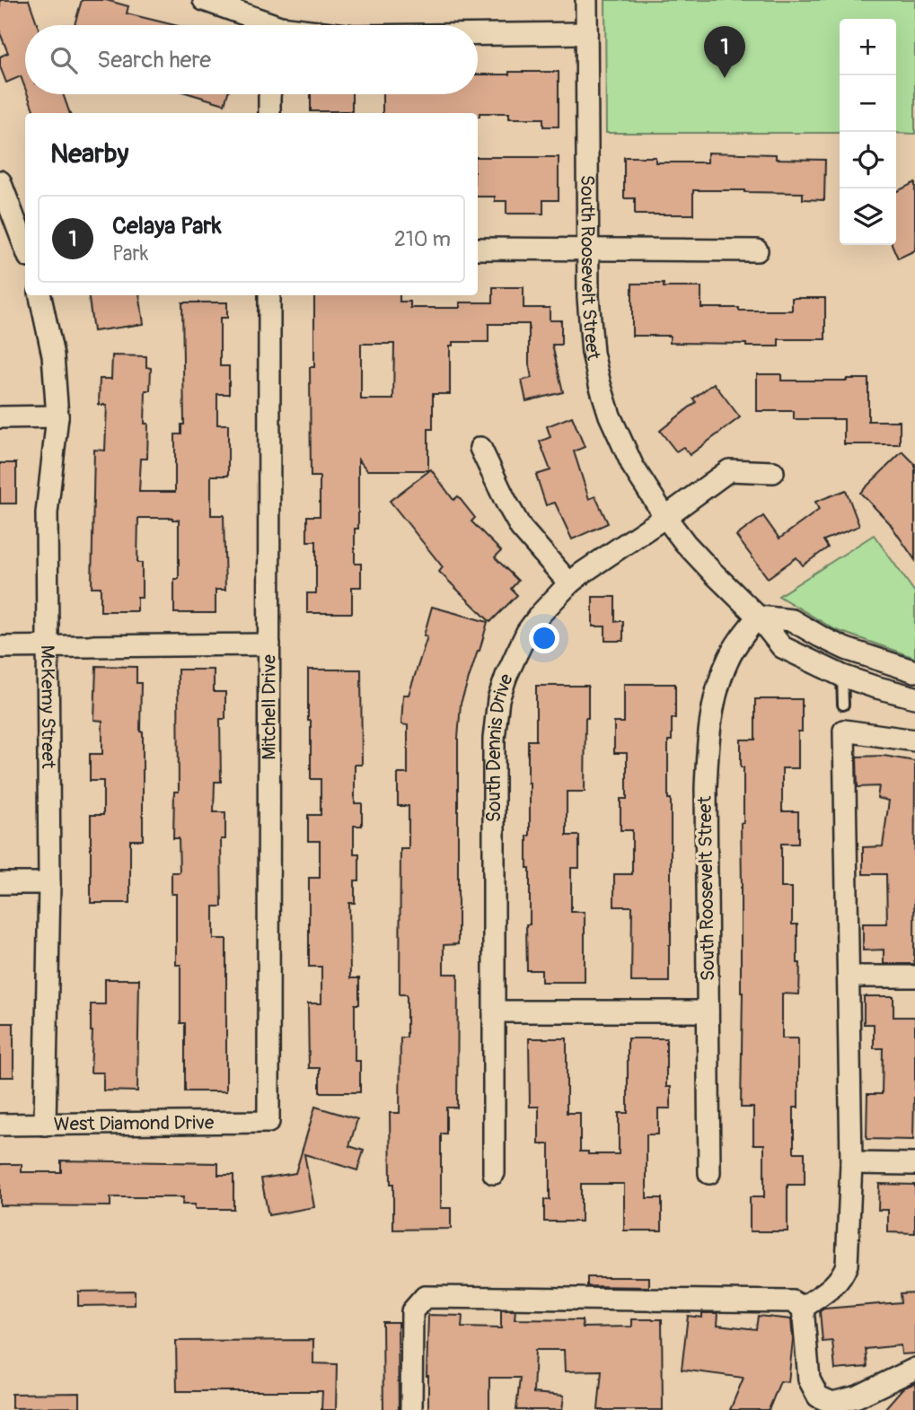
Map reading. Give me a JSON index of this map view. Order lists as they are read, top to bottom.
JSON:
{
  "streets": {
    "street": [
      "South Roosevelt Street",
      "McKemy Street",
      "Mitchell Drive",
      "South Dennis Drive",
      "West Diamond Drive"
    ]
  },
  "crossings": [
    ["South Roosevelt Street", "South Dennis Drive"],
    ["McKemy Street", "West Diamond Drive"],
    ["Mitchell Drive", "West Diamond Drive"]
  ],
  "page": {
    "map_buttons": ["+", "−"],
    "search": "Search here",
    "pins": "1",
    "heading": "Nearby",
    "list": [
      {
        "mark": "1",
        "name": "Celaya Park",
        "note": "Park",
        "value": "210 m"
      }
    ]
  }
}
